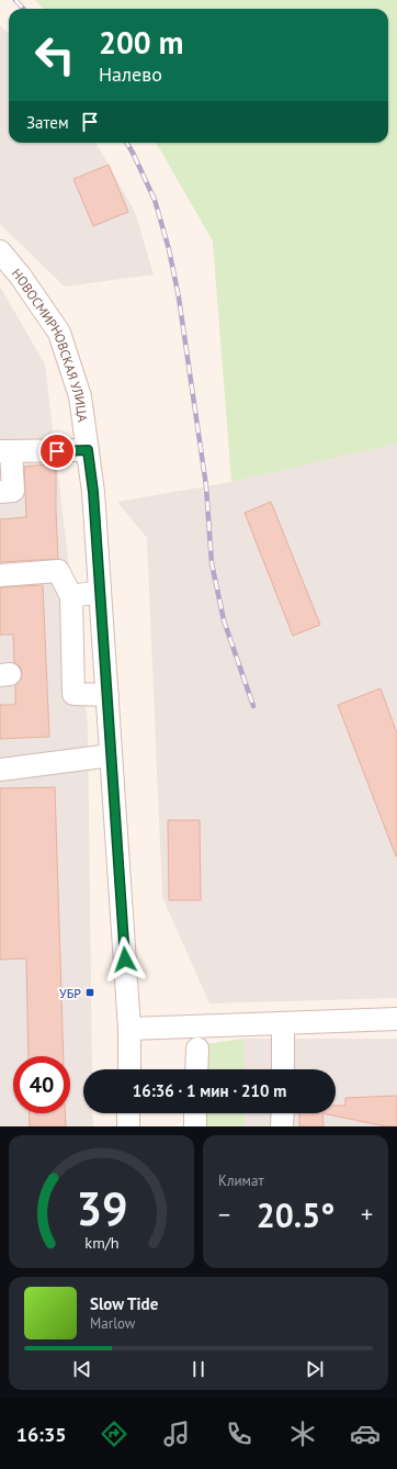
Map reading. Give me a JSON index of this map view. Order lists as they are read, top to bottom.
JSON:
{
  "streets": {
    "street": ["НОВОСМИРНОВСКАЯ УЛИЦА"]
  },
  "places": {
    "transit": ["УБР"]
  },
  "page": {
    "turn": ["200 m", "Налево"],
    "then": "Затем",
    "limit": "40",
    "trip": "16:36 · 1 мин · 210 m",
    "tile": "Климат",
    "heat": ["−", "20.5°", "+"],
    "song": ["Slow Tide", "Marlow"],
    "tabs": "16:35",
    "gauge": ["39", "km/h"]
  }
}
